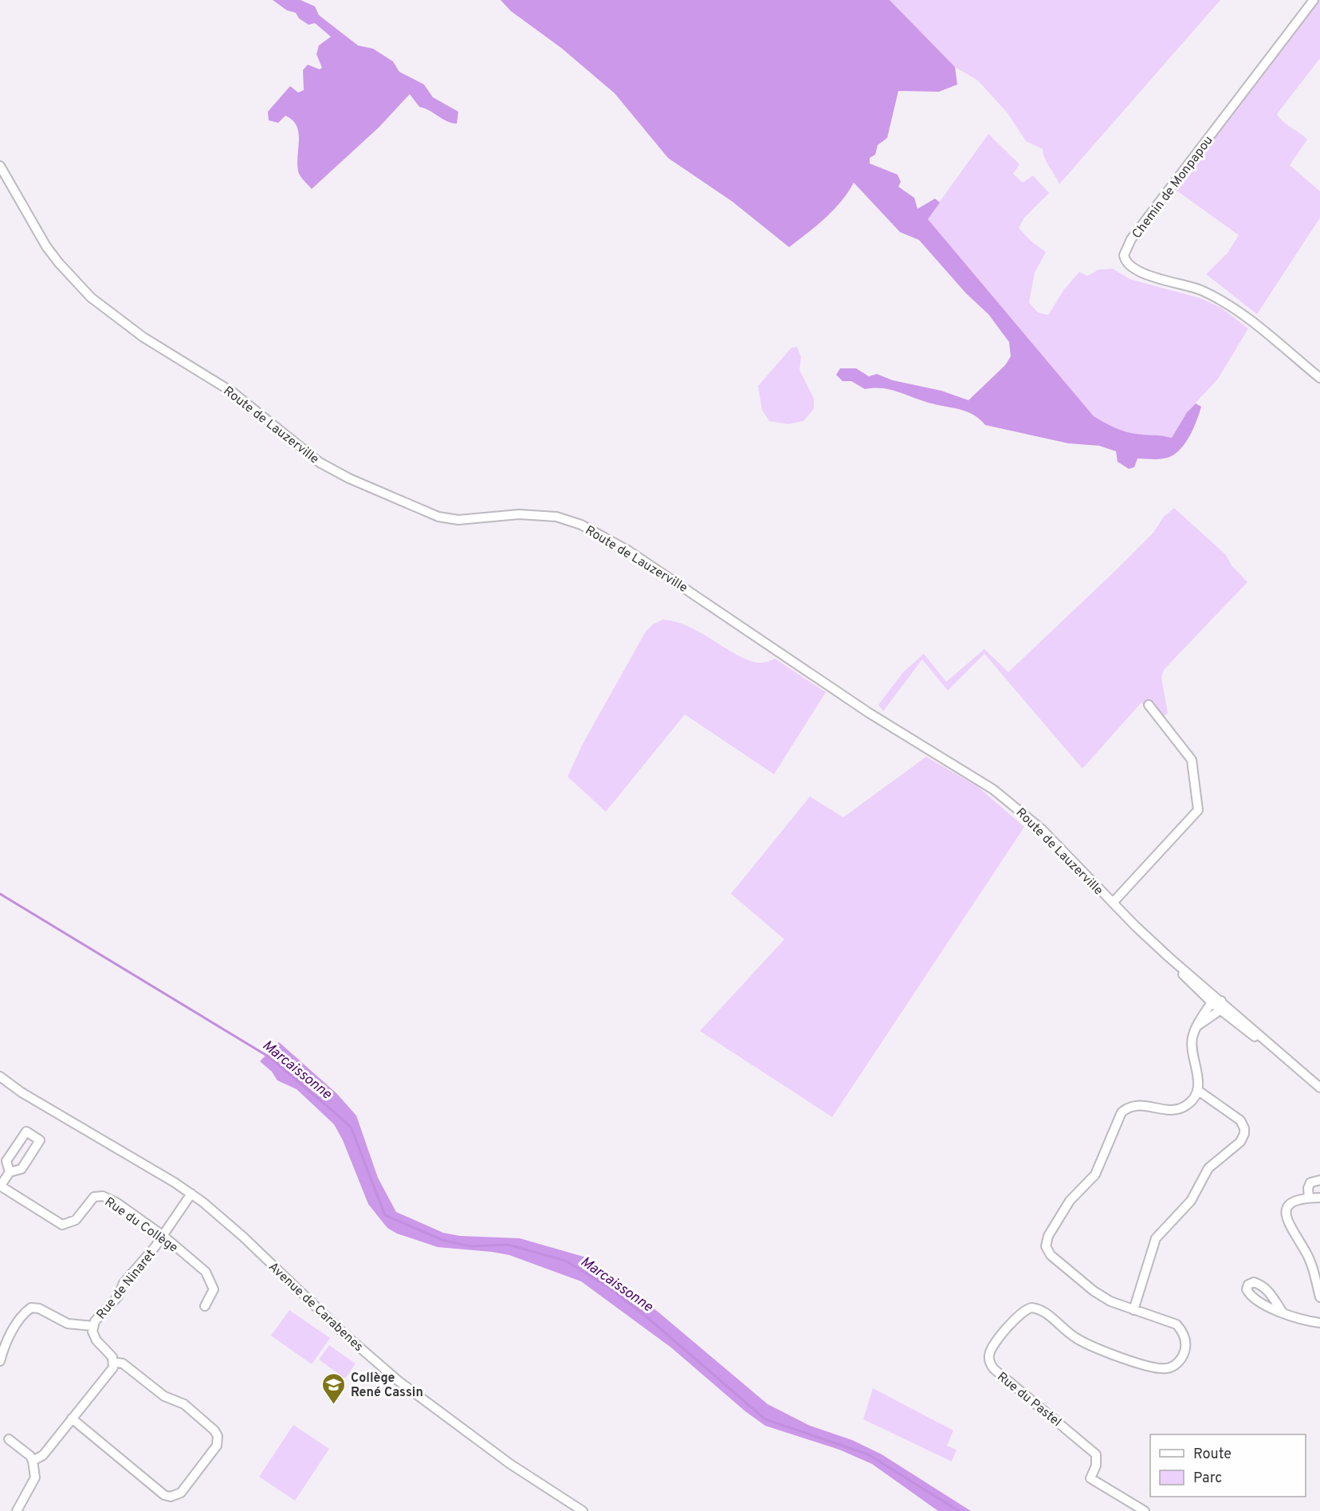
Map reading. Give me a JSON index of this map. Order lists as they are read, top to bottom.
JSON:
{
  "streets": {
    "street": [
      "Chemin de Monpapou",
      "Route de Lauzerville",
      "Rue du Collège",
      "Rue de Ninaret",
      "Avenue de Carabenes",
      "Rue du Pastel"
    ]
  },
  "crossings": [
    ["Rue du Collège", "Rue de Ninaret"],
    ["Rue de Ninaret", "Avenue de Carabenes"]
  ],
  "water": ["Marcaissonne"],
  "places": {
    "school or university": ["Collège René Cassin"]
  },
  "legend": ["Route", "Parc"]
}
